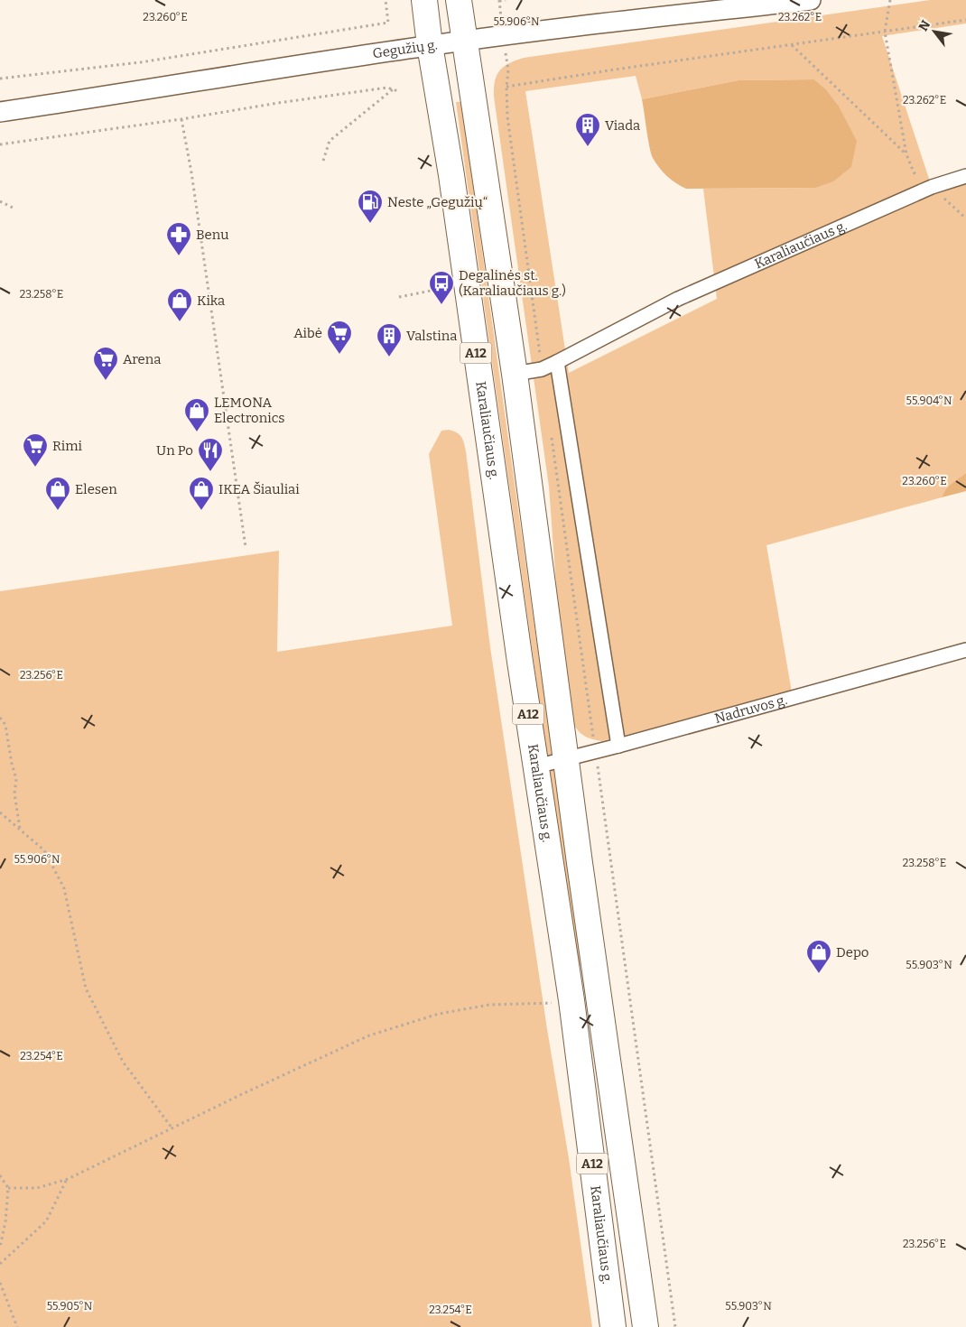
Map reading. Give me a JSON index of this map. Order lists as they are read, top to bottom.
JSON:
{
  "streets": {
    "highway": ["Karaliaučiaus g.", "A12"],
    "main road": ["Gegužių g."],
    "street": ["Nadruvos g."]
  },
  "crossings": [
    ["Gegužių g.", "Karaliaučiaus g."],
    ["Gegužių g.", "A12"],
    ["Karaliaučiaus g.", "A12"],
    ["Karaliaučiaus g.", "Nadruvos g."],
    ["A12", "Nadruvos g."]
  ],
  "places": {
    "building": ["Viada", "Valstina"],
    "fuel station": ["Neste „Gegužių“"],
    "pharmacy": ["Benu"],
    "bus stop": ["Degalinės st. (Karaliaučiaus g.)"],
    "shop": [
      "Kika",
      "LEMONA Electronics",
      "Elesen",
      "IKEA Šiauliai",
      "Depo"
    ],
    "supermarket": ["Aibė", "Arena", "Rimi"],
    "restaurant": ["Un Po"]
  },
  "north": "top left",
  "coordinates": [
    "23.260°E",
    "23.262°E",
    "55.906°N",
    "23.258°E",
    "55.904°N",
    "23.256°E",
    "55.903°N",
    "23.254°E",
    "55.905°N"
  ]
}
